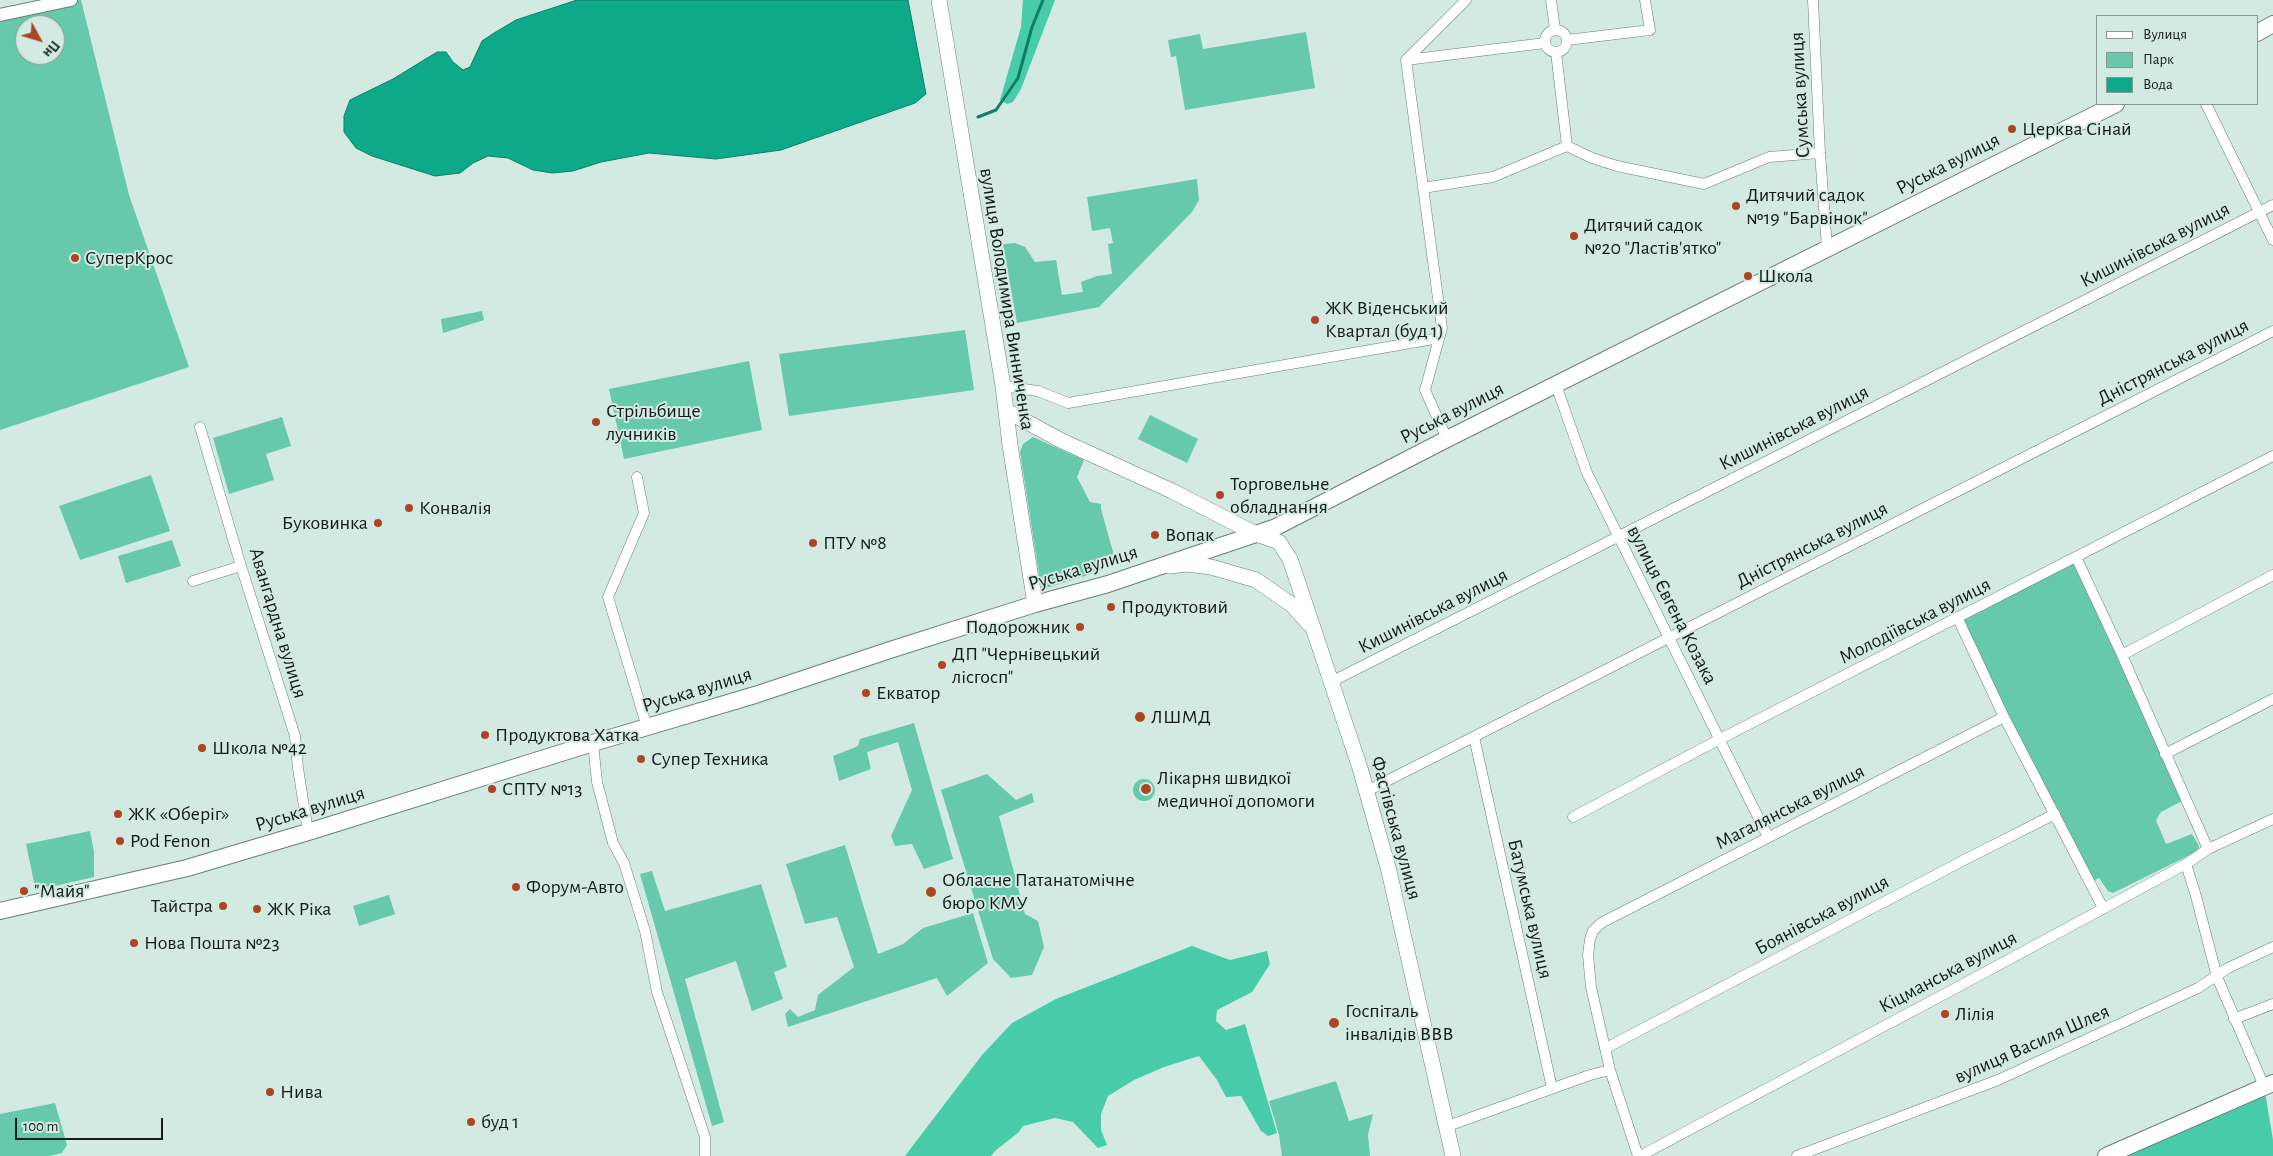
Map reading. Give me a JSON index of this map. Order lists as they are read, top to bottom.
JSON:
{
  "streets": {
    "main road": ["Руська вулиця", "вулиця Володимира Винниченка", "Фастівська вулиця"],
    "street": [
      "Сумська вулиця",
      "Кишинівська вулиця",
      "Дністрянська вулиця",
      "вулиця Євгена Козака",
      "Молодіївська вулиця",
      "Авангардна вулиця",
      "Магалянська вулиця",
      "Батумська вулиця",
      "Боянівська вулиця",
      "Кіцманська вулиця",
      "вулиця Василя Шлея"
    ]
  },
  "crossings": [
    ["Сумська вулиця", "Руська вулиця"],
    ["Руська вулиця", "вулиця Володимира Винниченка"],
    ["Руська вулиця", "вулиця Євгена Козака"],
    ["Руська вулиця", "Авангардна вулиця"],
    ["Руська вулиця", "Фастівська вулиця"],
    ["Кишинівська вулиця", "вулиця Євгена Козака"],
    ["Кишинівська вулиця", "Фастівська вулиця"],
    ["вулиця Володимира Винниченка", "Фастівська вулиця"],
    ["Дністрянська вулиця", "вулиця Євгена Козака"],
    ["Дністрянська вулиця", "Фастівська вулиця"],
    ["Дністрянська вулиця", "Батумська вулиця"],
    ["вулиця Євгена Козака", "Молодіївська вулиця"],
    ["вулиця Євгена Козака", "Магалянська вулиця"],
    ["Магалянська вулиця", "Боянівська вулиця"]
  ],
  "places": [
    "Церква Сінай",
    "Дитячий садок №19 \"Барвінок\"",
    "Дитячий садок №20 \"Ластів'ятко\"",
    "СуперКрос",
    "Школа",
    "ЖК Віденський Квартал (буд 1)",
    "Стрільбище лучників",
    "Торговельне обладнання",
    "Конвалія",
    "Буковинка",
    "Вопак",
    "ПТУ №8",
    "Продуктовий",
    "Подорожник",
    "ДП \"Чернівецький лісгосп\"",
    "Екватор",
    "ЛШМД",
    "Продуктова Хатка",
    "Школа №42",
    "Супер Техника",
    "СПТУ №13",
    "Лікарня швидкої медичної допомоги",
    "ЖК «Оберіг»",
    "Pod Fenon",
    "Форум-Авто",
    "\"Майя\"",
    "Обласне Патанатомічне бюро КМУ",
    "Тайстра",
    "ЖК Ріка",
    "Нова Пошта №23",
    "Лілія",
    "Госпіталь інвалідів ВВВ",
    "Нива",
    "буд 1"
  ],
  "legend": ["Вулиця", "Парк", "Вода"],
  "scale_bar": "100 m",
  "north": "bottom right"
}
